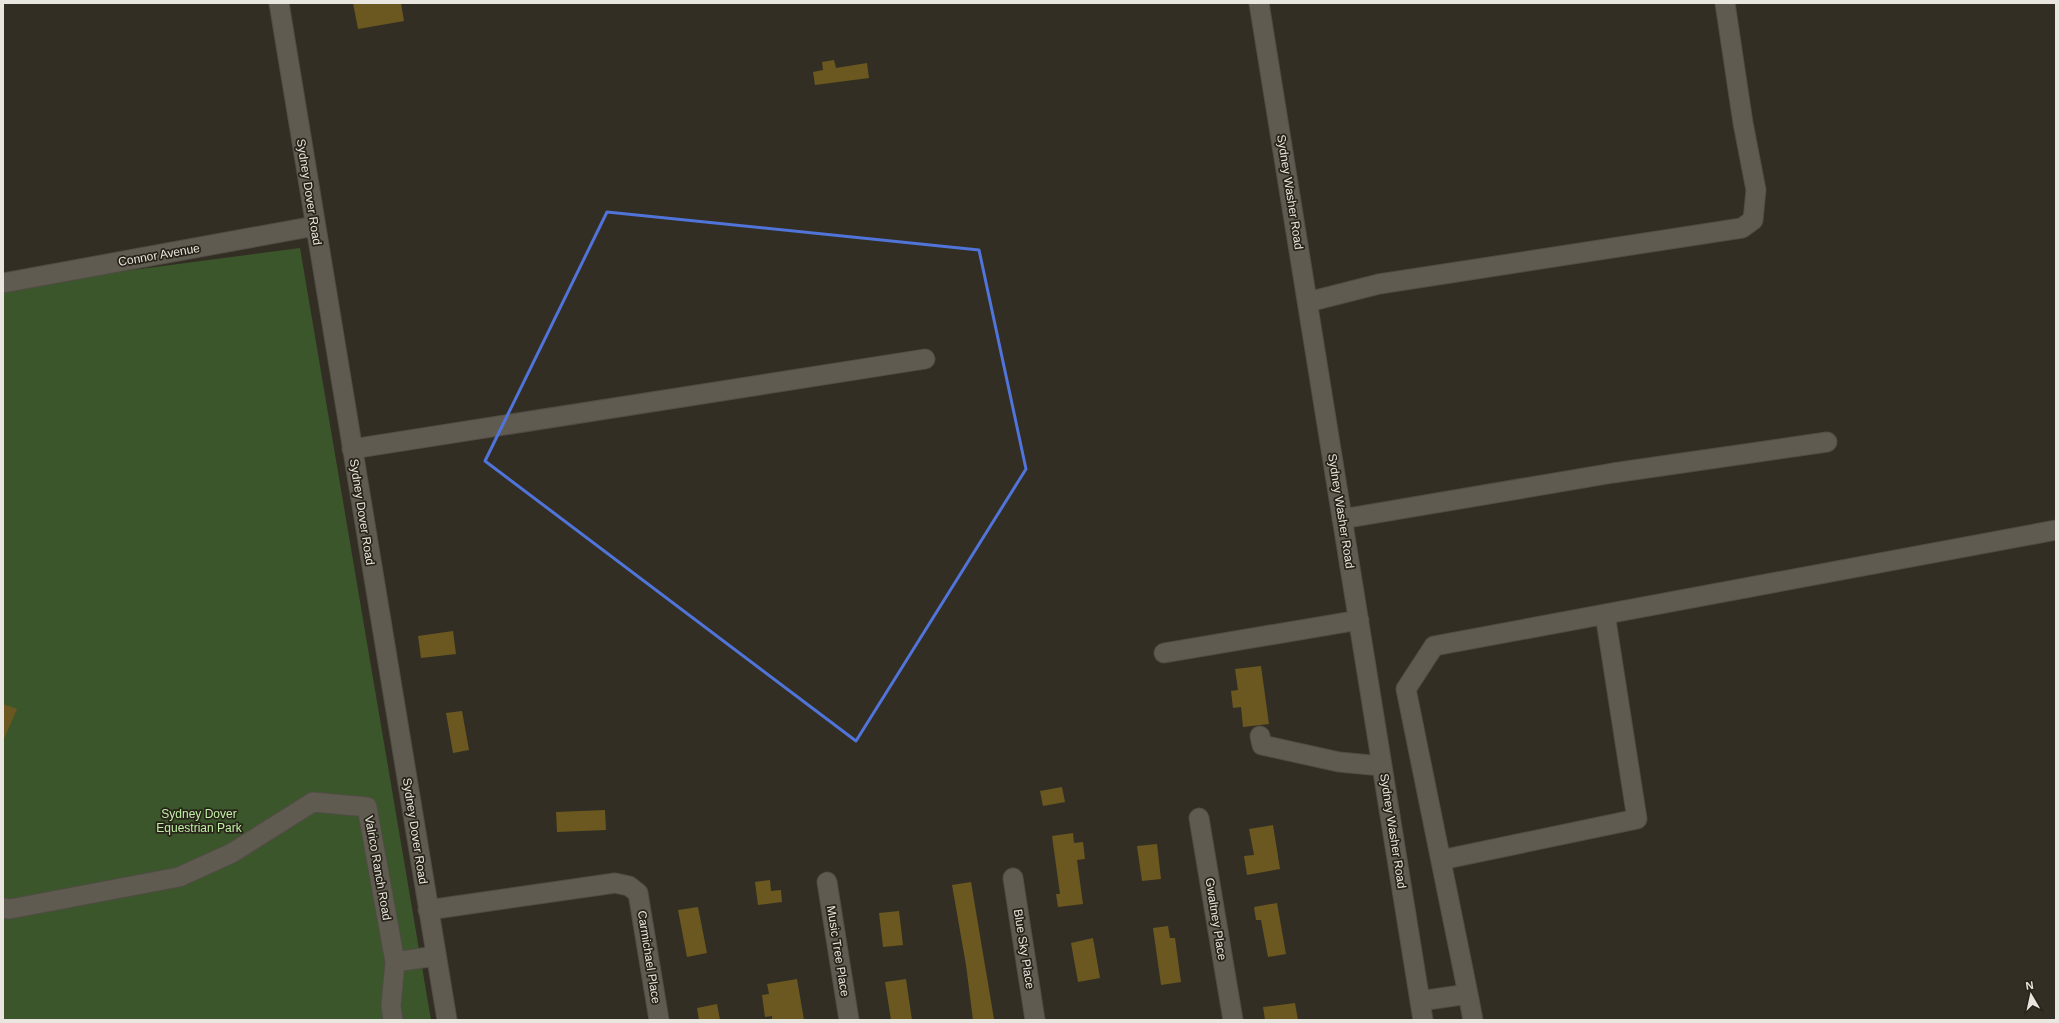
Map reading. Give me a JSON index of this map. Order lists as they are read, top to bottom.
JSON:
{
  "streets": {
    "street": [
      "Sydney Dover Road",
      "Sydney Washer Road",
      "Connor Avenue",
      "Valrico Ranch Road",
      "Gwaltney Place",
      "Blue Sky Place",
      "Music Tree Place",
      "Carmichael Place"
    ]
  },
  "crossings": [
    ["Sydney Dover Road", "Connor Avenue"],
    ["Sydney Dover Road", "Carmichael Place"]
  ],
  "parks": ["Sydney Dover Equestrian Park"],
  "north": "top"
}
